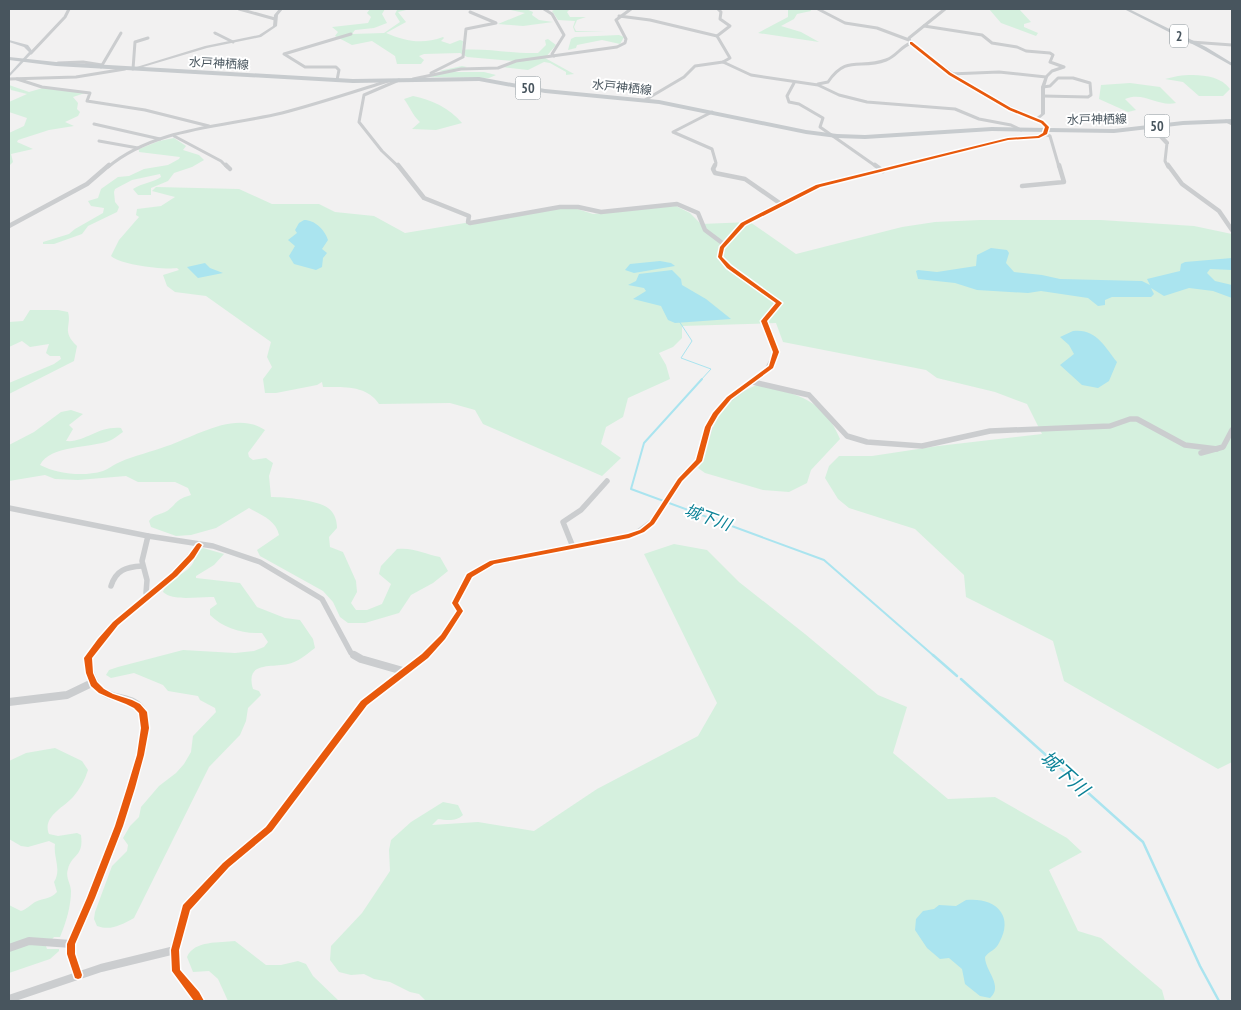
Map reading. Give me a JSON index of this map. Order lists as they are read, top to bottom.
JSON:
{
  "streets": {
    "main road": ["2", "水戸神栖線", "50"]
  },
  "water": ["城下川"]
}
